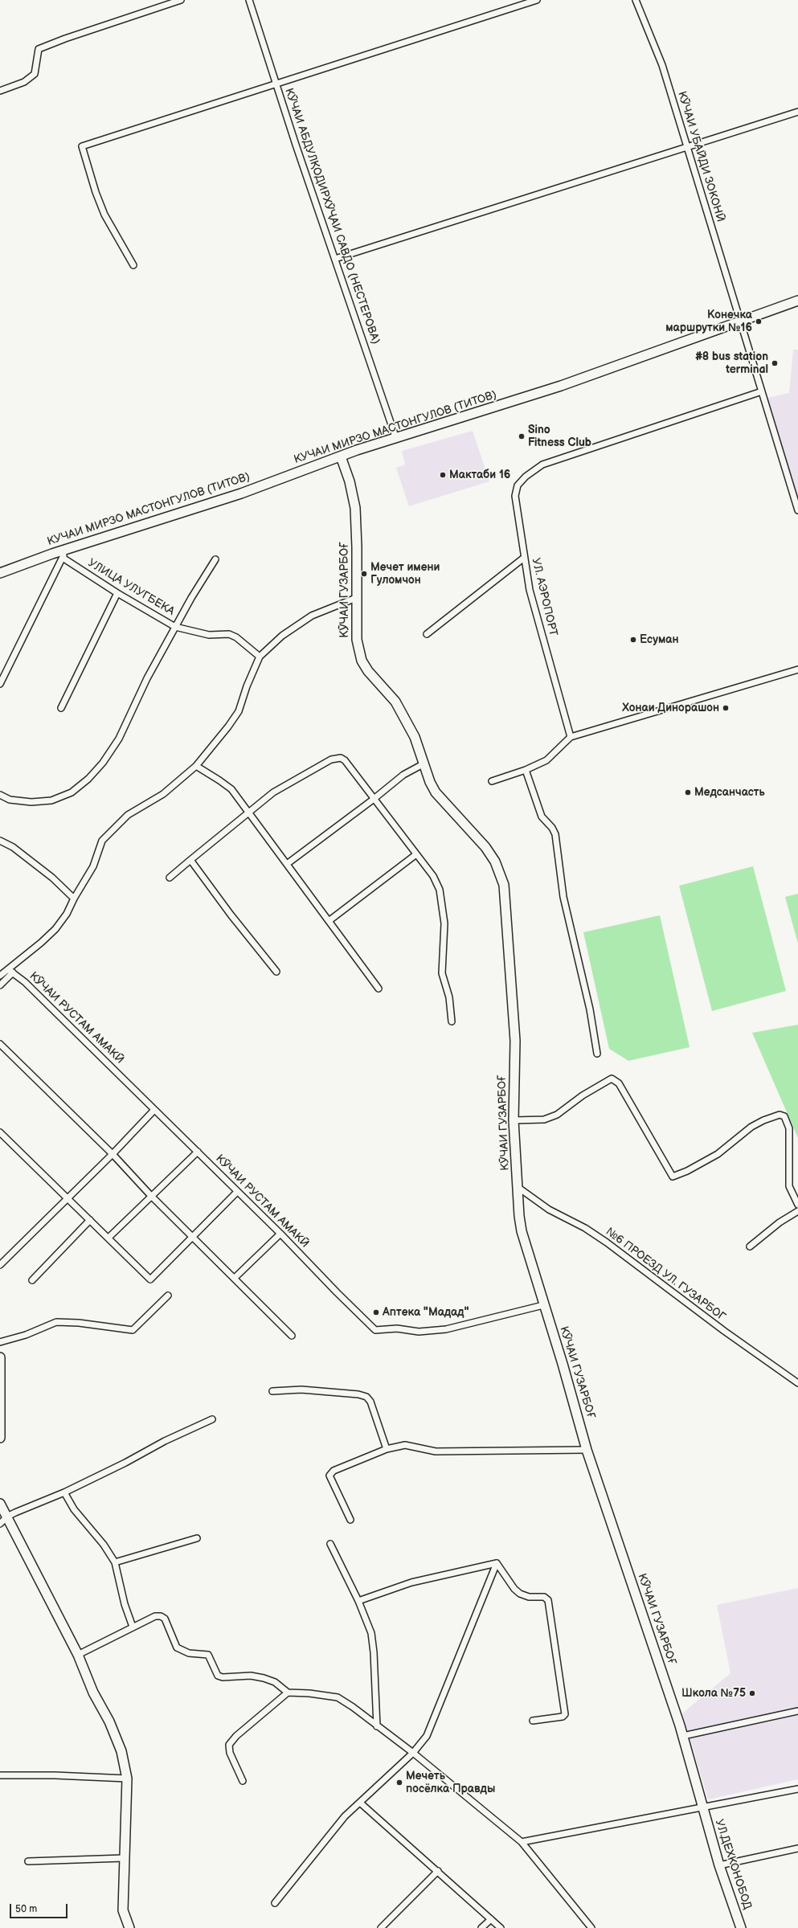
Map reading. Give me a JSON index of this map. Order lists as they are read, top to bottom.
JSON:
{
  "streets": {
    "street": [
      "КӮЧАИ УБАЙДИ ЗОКОНӢ",
      "КӮЧАИ АБДУЛҚОДИРХӮҶАИ САВДО (НЕСТЕРОВА)",
      "КУЧАИ МИРЗО МАСТОНГУЛОВ (ТИТОВ)",
      "УЛИЦА УЛУГБЕКА",
      "КӮЧАИ ГУЗАРБОҒ",
      "УЛ. АЭРОПОРТ",
      "КӮЧАИ РУСТАМ АМАКӢ",
      "№6 ПРОЕЗД УЛ. ГУЗАРБОГ",
      "УЛ.ДЕХКОНОБОД"
    ]
  },
  "crossings": [
    ["КӮЧАИ УБАЙДИ ЗОКОНӢ", "КУЧАИ МИРЗО МАСТОНГУЛОВ (ТИТОВ)"],
    ["КӮЧАИ УБАЙДИ ЗОКОНӢ", "УЛ. АЭРОПОРТ"],
    ["КӮЧАИ АБДУЛҚОДИРХӮҶАИ САВДО (НЕСТЕРОВА)", "КУЧАИ МИРЗО МАСТОНГУЛОВ (ТИТОВ)"],
    ["КУЧАИ МИРЗО МАСТОНГУЛОВ (ТИТОВ)", "УЛИЦА УЛУГБЕКА"],
    ["КУЧАИ МИРЗО МАСТОНГУЛОВ (ТИТОВ)", "КӮЧАИ ГУЗАРБОҒ"],
    ["КӮЧАИ ГУЗАРБОҒ", "КӮЧАИ РУСТАМ АМАКӢ"],
    ["КӮЧАИ ГУЗАРБОҒ", "№6 ПРОЕЗД УЛ. ГУЗАРБОГ"],
    ["КӮЧАИ ГУЗАРБОҒ", "УЛ.ДЕХКОНОБОД"]
  ],
  "places": [
    "Конечка маршрутки №16",
    "#8 bus station terminal",
    "Sino Fitness Club",
    "Мактаби 16",
    "Мечет имени Гуломчон",
    "Есуман",
    "Хонаи Динорашон",
    "Медсанчасть",
    "Аптека \"Мадад\"",
    "Школа №75",
    "Мечеть посёлка Правды"
  ],
  "scale_bar": "50 m"
}
